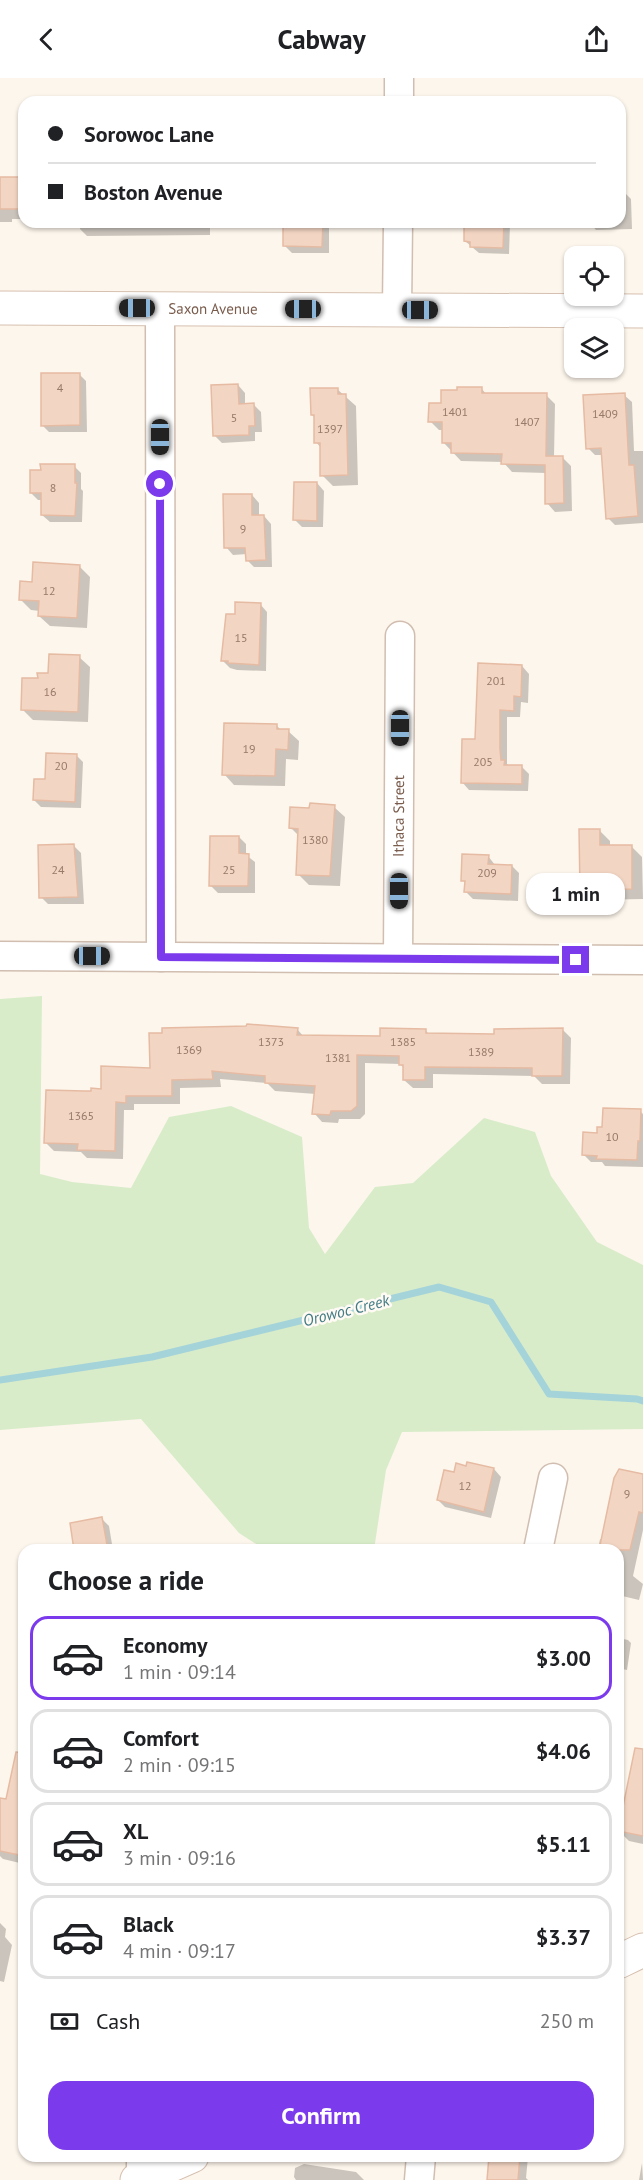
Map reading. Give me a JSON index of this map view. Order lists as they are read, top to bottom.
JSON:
{
  "streets": {
    "street": ["Saxon Avenue", "Ithaca Street"]
  },
  "water": ["Orowoc Creek"],
  "house_numbers": [
    "4",
    "1401",
    "1409",
    "5",
    "1407",
    "1397",
    "8",
    "9",
    "12",
    "15",
    "201",
    "16",
    "19",
    "205",
    "20",
    "1380",
    "24",
    "25",
    "209",
    "1373",
    "1385",
    "1369",
    "1389",
    "1381",
    "1365",
    "10",
    "12",
    "9"
  ],
  "page": {
    "header": "Cabway",
    "banner": ["Sorowoc Lane", "Boston Avenue"],
    "bubble": "1 min",
    "heading": "Choose a ride",
    "list": [
      {
        "name": "Economy",
        "note": "1 min · 09:14",
        "value": "$3.00"
      },
      {
        "name": "Comfort",
        "note": "2 min · 09:15",
        "value": "$4.06"
      },
      {
        "name": "XL",
        "note": "3 min · 09:16",
        "value": "$5.11"
      },
      {
        "name": "Black",
        "note": "4 min · 09:17",
        "value": "$3.37"
      }
    ],
    "pay": ["Cash", "250 m"],
    "buttons": "Confirm"
  }
}
